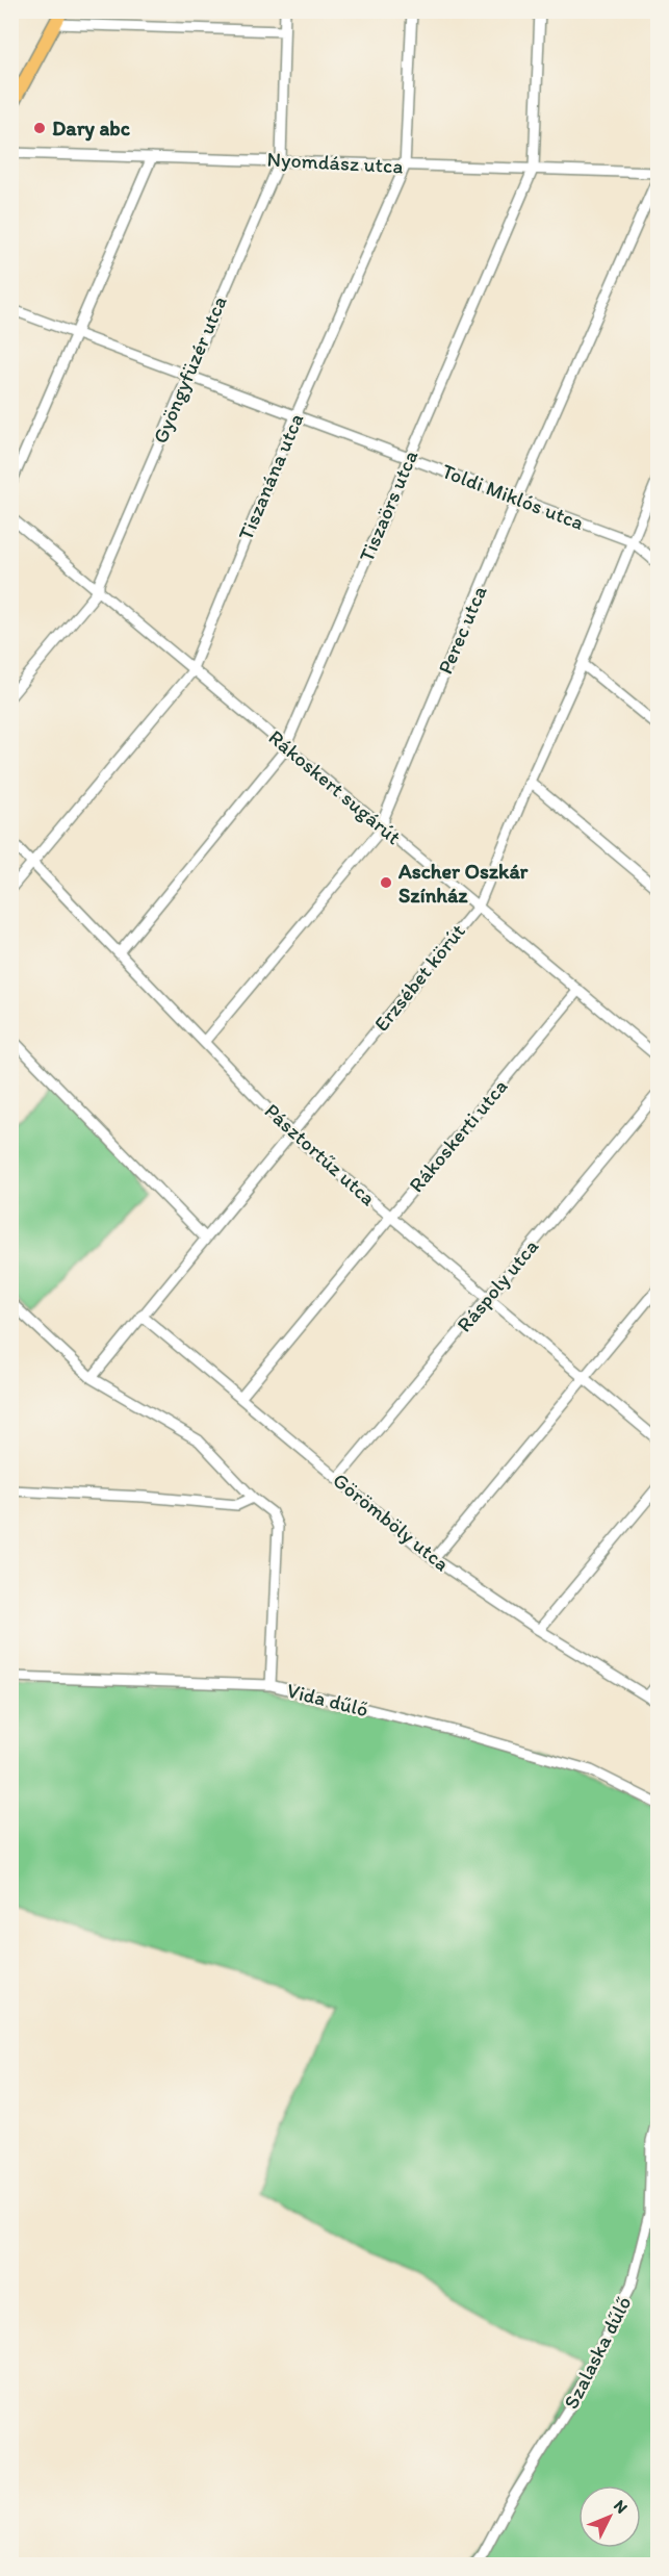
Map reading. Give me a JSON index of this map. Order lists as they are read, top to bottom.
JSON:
{
  "streets": {
    "street": [
      "Nyomdász utca",
      "Gyöngyfüzér utca",
      "Tiszanána utca",
      "Toldi Miklós utca",
      "Tiszaörs utca",
      "Perec utca",
      "Rákoskert sugárút",
      "Erzsébet körút",
      "Rákoskerti utca",
      "Pásztortűz utca",
      "Ráspoly utca",
      "Görömböly utca",
      "Vida dűlő",
      "Szalaska dűlő"
    ]
  },
  "crossings": [
    ["Nyomdász utca", "Gyöngyfüzér utca"],
    ["Nyomdász utca", "Tiszanána utca"],
    ["Nyomdász utca", "Tiszaörs utca"],
    ["Gyöngyfüzér utca", "Toldi Miklós utca"],
    ["Gyöngyfüzér utca", "Rákoskert sugárút"],
    ["Tiszanána utca", "Toldi Miklós utca"],
    ["Tiszanána utca", "Rákoskert sugárút"],
    ["Tiszanána utca", "Pásztortűz utca"],
    ["Toldi Miklós utca", "Tiszaörs utca"],
    ["Toldi Miklós utca", "Perec utca"],
    ["Toldi Miklós utca", "Erzsébet körút"],
    ["Tiszaörs utca", "Rákoskert sugárút"],
    ["Tiszaörs utca", "Pásztortűz utca"],
    ["Perec utca", "Rákoskert sugárút"],
    ["Perec utca", "Pásztortűz utca"],
    ["Rákoskert sugárút", "Erzsébet körút"],
    ["Rákoskert sugárút", "Rákoskerti utca"],
    ["Erzsébet körút", "Pásztortűz utca"],
    ["Erzsébet körút", "Görömböly utca"],
    ["Erzsébet körút", "Vida dűlő"],
    ["Rákoskerti utca", "Pásztortűz utca"],
    ["Rákoskerti utca", "Görömböly utca"],
    ["Pásztortűz utca", "Ráspoly utca"],
    ["Ráspoly utca", "Görömböly utca"]
  ],
  "places": ["Dary abc", "Ascher Oszkár Színház"],
  "north": "top right"
}
